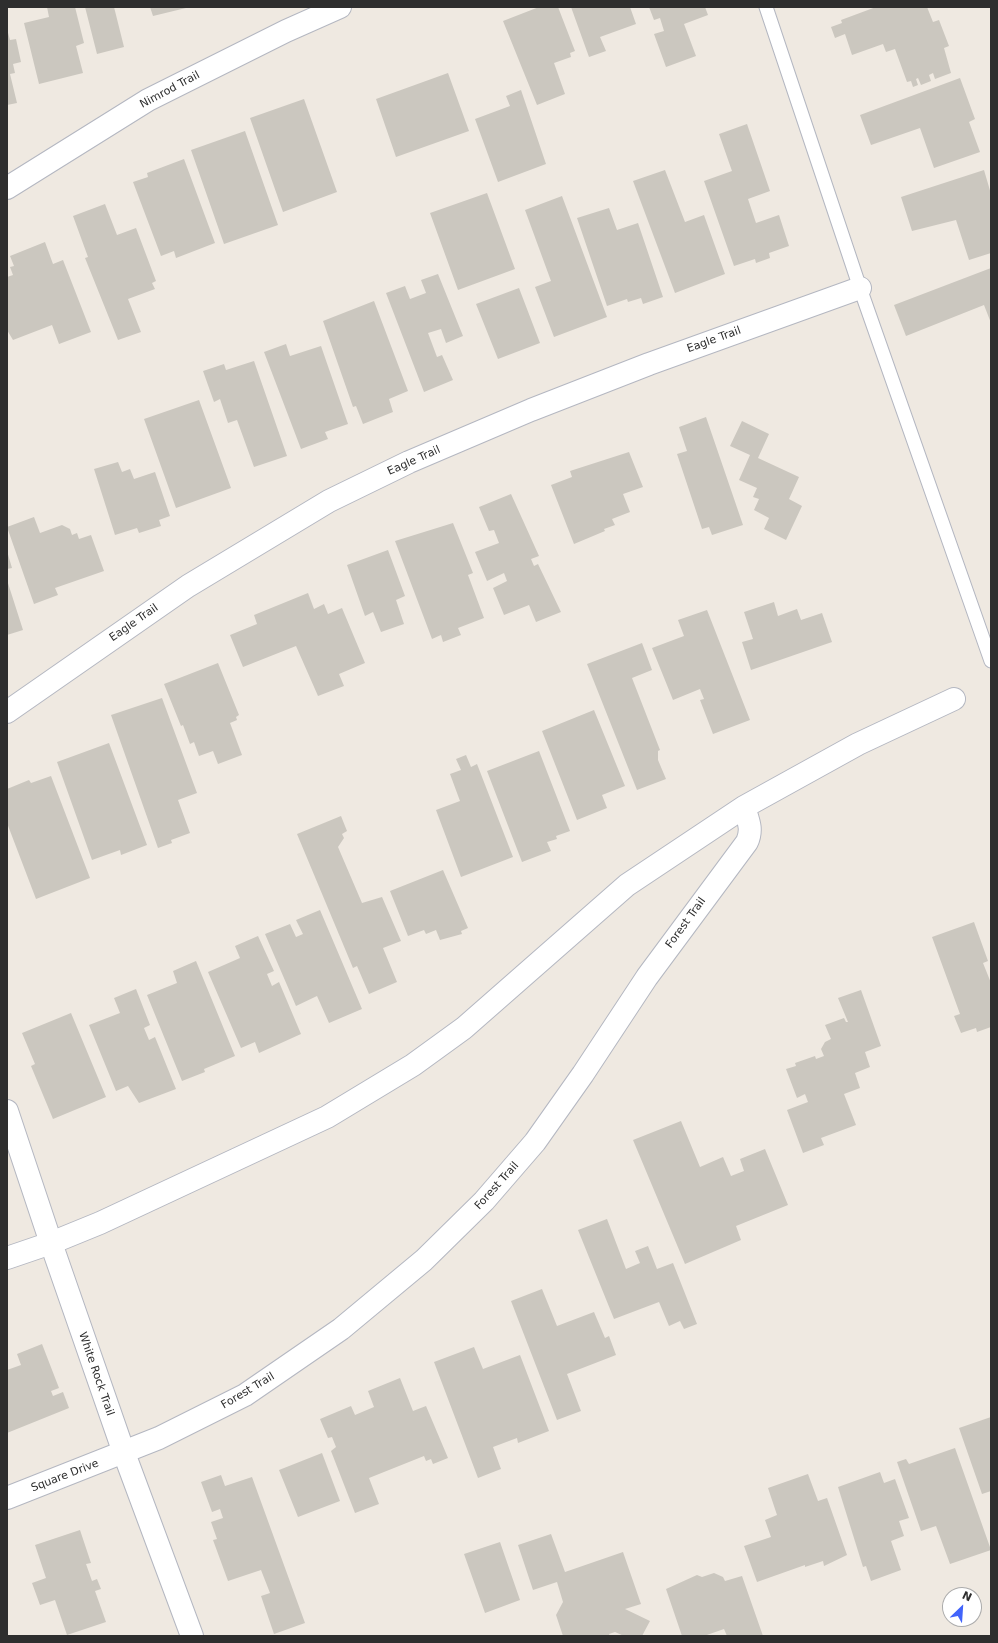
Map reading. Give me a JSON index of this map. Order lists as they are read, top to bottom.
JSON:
{
  "streets": {
    "street": [
      "Nimrod Trail",
      "Eagle Trail",
      "Forest Trail",
      "White Rock Trail",
      "Square Drive"
    ]
  },
  "crossings": [
    ["Forest Trail", "White Rock Trail"],
    ["Forest Trail", "Square Drive"],
    ["White Rock Trail", "Square Drive"]
  ],
  "north": "top right"
}
